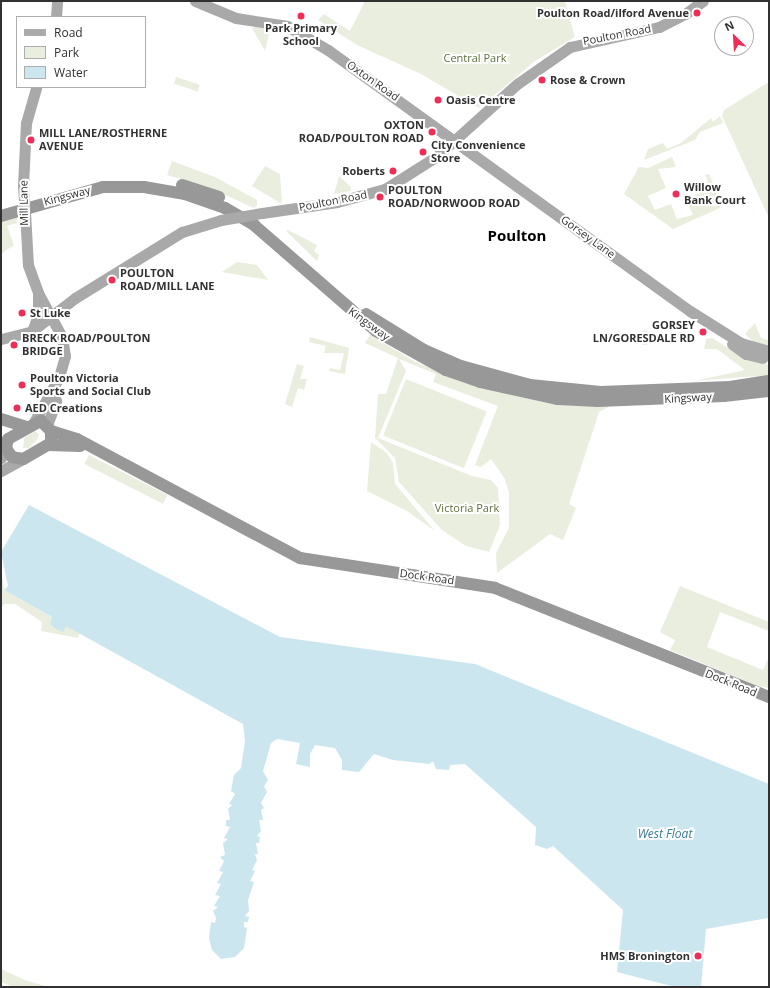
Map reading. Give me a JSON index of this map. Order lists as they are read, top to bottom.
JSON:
{
  "streets": {
    "highway": ["Kingsway", "Dock Road"],
    "main road": [
      "Poulton Road",
      "Oxton Road",
      "Mill Lane",
      "Gorsey Lane"
    ]
  },
  "crossings": [
    ["Poulton Road", "Oxton Road"],
    ["Poulton Road", "Mill Lane"],
    ["Poulton Road", "Gorsey Lane"],
    ["Oxton Road", "Gorsey Lane"]
  ],
  "districts": ["Poulton"],
  "water": ["West Float"],
  "parks": ["Central Park", "Victoria Park"],
  "places": [
    "Poulton Road/ilford Avenue",
    "Park Primary School",
    "Rose & Crown",
    "Oasis Centre",
    "OXTON ROAD/POULTON ROAD",
    "MILL LANE/ROSTHERNE AVENUE",
    "City Convenience Store",
    "Roberts",
    "Willow Bank Court",
    "POULTON ROAD/NORWOOD ROAD",
    "POULTON ROAD/MILL LANE",
    "St Luke",
    "GORSEY LN/GORESDALE RD",
    "BRECK ROAD/POULTON BRIDGE",
    "Poulton Victoria Sports and Social Club",
    "AED Creations",
    "HMS Bronington"
  ],
  "legend": ["Road", "Park", "Water"],
  "north": "top left"
}
